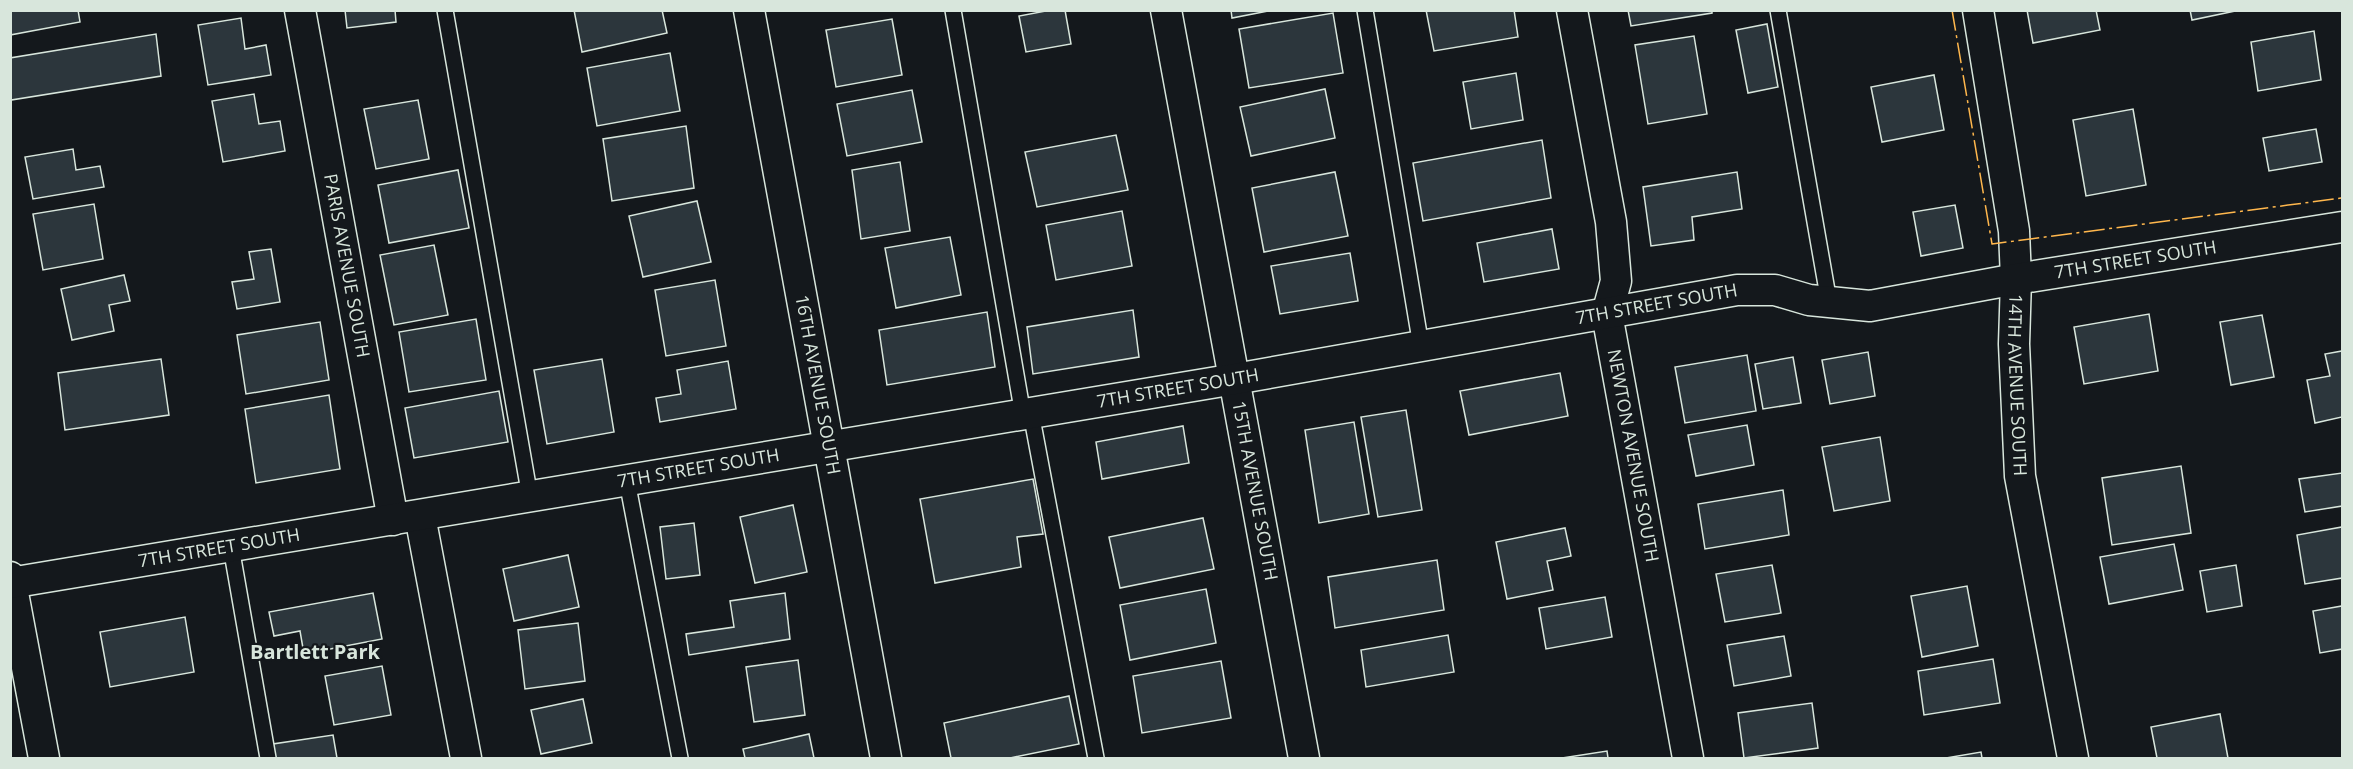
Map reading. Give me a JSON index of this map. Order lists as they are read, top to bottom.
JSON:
{
  "streets": {
    "street": [
      "7TH STREET SOUTH",
      "PARIS AVENUE SOUTH",
      "16TH AVENUE SOUTH",
      "14TH AVENUE SOUTH",
      "NEWTON AVENUE SOUTH",
      "15TH AVENUE SOUTH"
    ]
  },
  "crossings": [
    ["7TH STREET SOUTH", "PARIS AVENUE SOUTH"],
    ["7TH STREET SOUTH", "16TH AVENUE SOUTH"],
    ["7TH STREET SOUTH", "14TH AVENUE SOUTH"],
    ["7TH STREET SOUTH", "NEWTON AVENUE SOUTH"],
    ["7TH STREET SOUTH", "15TH AVENUE SOUTH"]
  ],
  "districts": ["Bartlett Park"]
}
